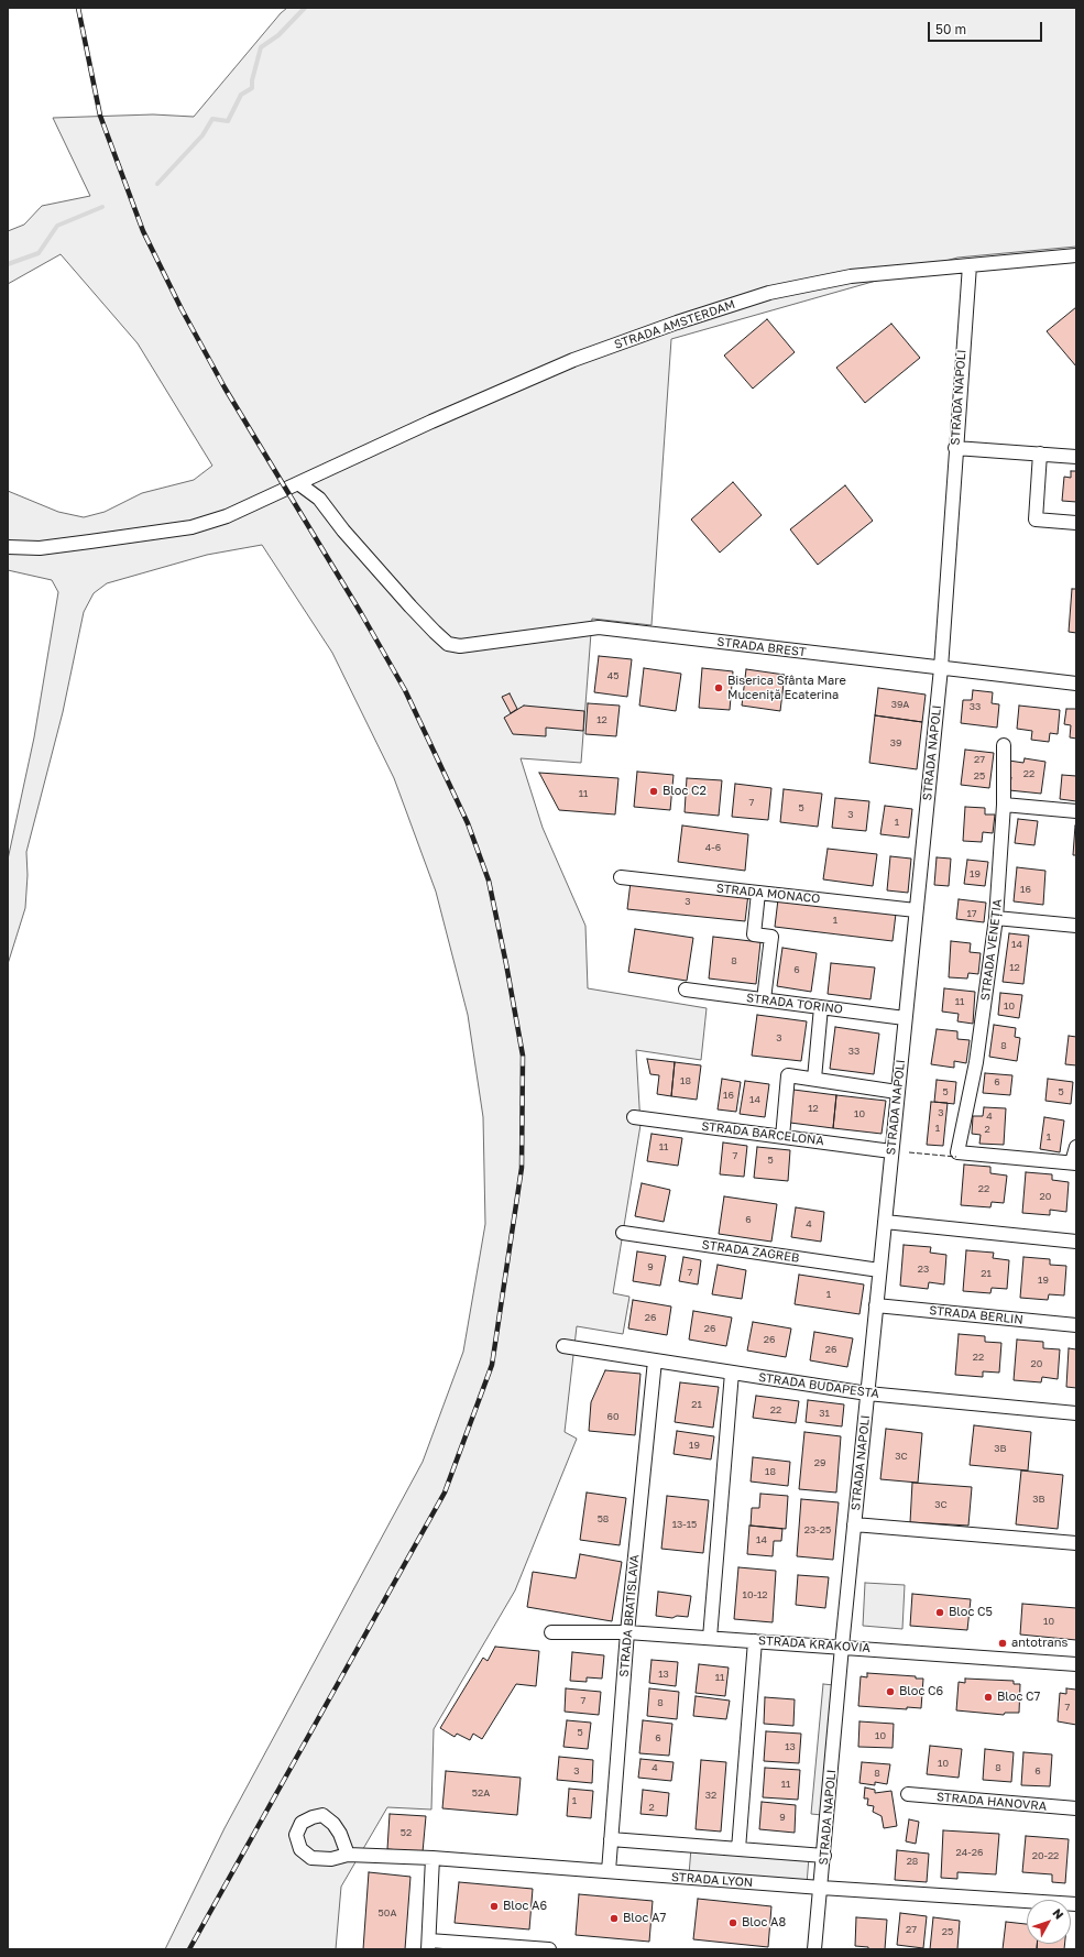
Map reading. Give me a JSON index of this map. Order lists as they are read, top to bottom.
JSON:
{
  "streets": {
    "street": [
      "STRADA AMSTERDAM",
      "STRADA NAPOLI",
      "STRADA BREST",
      "STRADA MONACO",
      "STRADA VENEȚIA",
      "STRADA TORINO",
      "STRADA BARCELONA",
      "STRADA ZAGREB",
      "STRADA BERLIN",
      "STRADA BUDAPESTA",
      "STRADA BRATISLAVA",
      "STRADA KRAKOVIA",
      "STRADA HANOVRA",
      "STRADA LYON"
    ]
  },
  "crossings": [
    ["STRADA AMSTERDAM", "STRADA NAPOLI"],
    ["STRADA AMSTERDAM", "STRADA BREST"],
    ["STRADA NAPOLI", "STRADA BREST"],
    ["STRADA NAPOLI", "STRADA MONACO"],
    ["STRADA NAPOLI", "STRADA TORINO"],
    ["STRADA NAPOLI", "STRADA BARCELONA"],
    ["STRADA NAPOLI", "STRADA ZAGREB"],
    ["STRADA NAPOLI", "STRADA BERLIN"],
    ["STRADA NAPOLI", "STRADA BUDAPESTA"],
    ["STRADA NAPOLI", "STRADA KRAKOVIA"],
    ["STRADA NAPOLI", "STRADA LYON"],
    ["STRADA BUDAPESTA", "STRADA BRATISLAVA"],
    ["STRADA BRATISLAVA", "STRADA KRAKOVIA"],
    ["STRADA BRATISLAVA", "STRADA LYON"]
  ],
  "places": [
    "Biserica Sfânta Mare Muceniță Ecaterina",
    "Bloc C2",
    "Bloc C5",
    "antotrans",
    "Bloc C6",
    "Bloc C7",
    "Bloc A6",
    "Bloc A7",
    "Bloc A8"
  ],
  "house_numbers": [
    "45",
    "39A",
    "33",
    "12",
    "39",
    "27",
    "22",
    "25",
    "11",
    "7",
    "5",
    "3",
    "1",
    "4-6",
    "19",
    "16",
    "3",
    "17",
    "1",
    "14",
    "8",
    "12",
    "6",
    "11",
    "10",
    "3",
    "8",
    "33",
    "18",
    "6",
    "5",
    "5",
    "16",
    "14",
    "12",
    "3",
    "10",
    "4",
    "1",
    "2",
    "1",
    "11",
    "7",
    "5",
    "22",
    "20",
    "6",
    "4",
    "9",
    "23",
    "7",
    "21",
    "19",
    "1",
    "26",
    "26",
    "26",
    "26",
    "22",
    "20",
    "21",
    "22",
    "31",
    "60",
    "19",
    "3B",
    "3C",
    "29",
    "18",
    "3B",
    "3C",
    "58",
    "13-15",
    "23-25",
    "14",
    "10-12",
    "10",
    "13",
    "11",
    "7",
    "8",
    "7",
    "5",
    "10",
    "6",
    "13",
    "10",
    "4",
    "8",
    "3",
    "6",
    "8",
    "11",
    "52A",
    "32",
    "1",
    "2",
    "9",
    "52",
    "24-26",
    "20-22",
    "28",
    "50A",
    "27",
    "25"
  ],
  "scale_bar": "50 m",
  "north": "top right"
}
